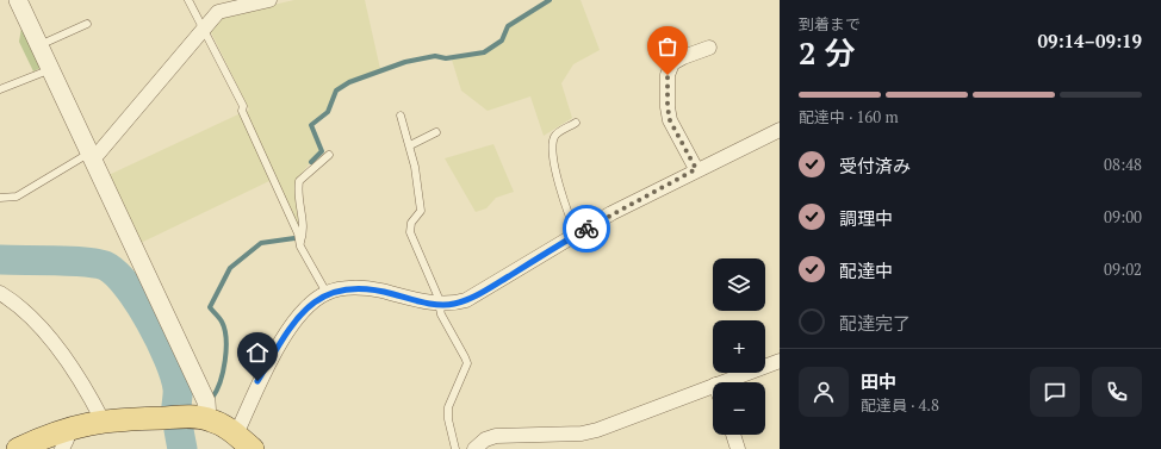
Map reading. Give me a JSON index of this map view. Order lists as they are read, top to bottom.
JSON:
{
  "page": {
    "heading": ["2 分", "到着まで", "09:14–09:19"],
    "panel": ["田中", "配達員 · 4.8"],
    "bar": "配達中 · 160 m",
    "list": [
      ["受付済み", "08:48"],
      ["調理中", "09:00"],
      ["配達中", "09:02"],
      "配達完了"
    ],
    "map_buttons": ["+", "−"]
  }
}
